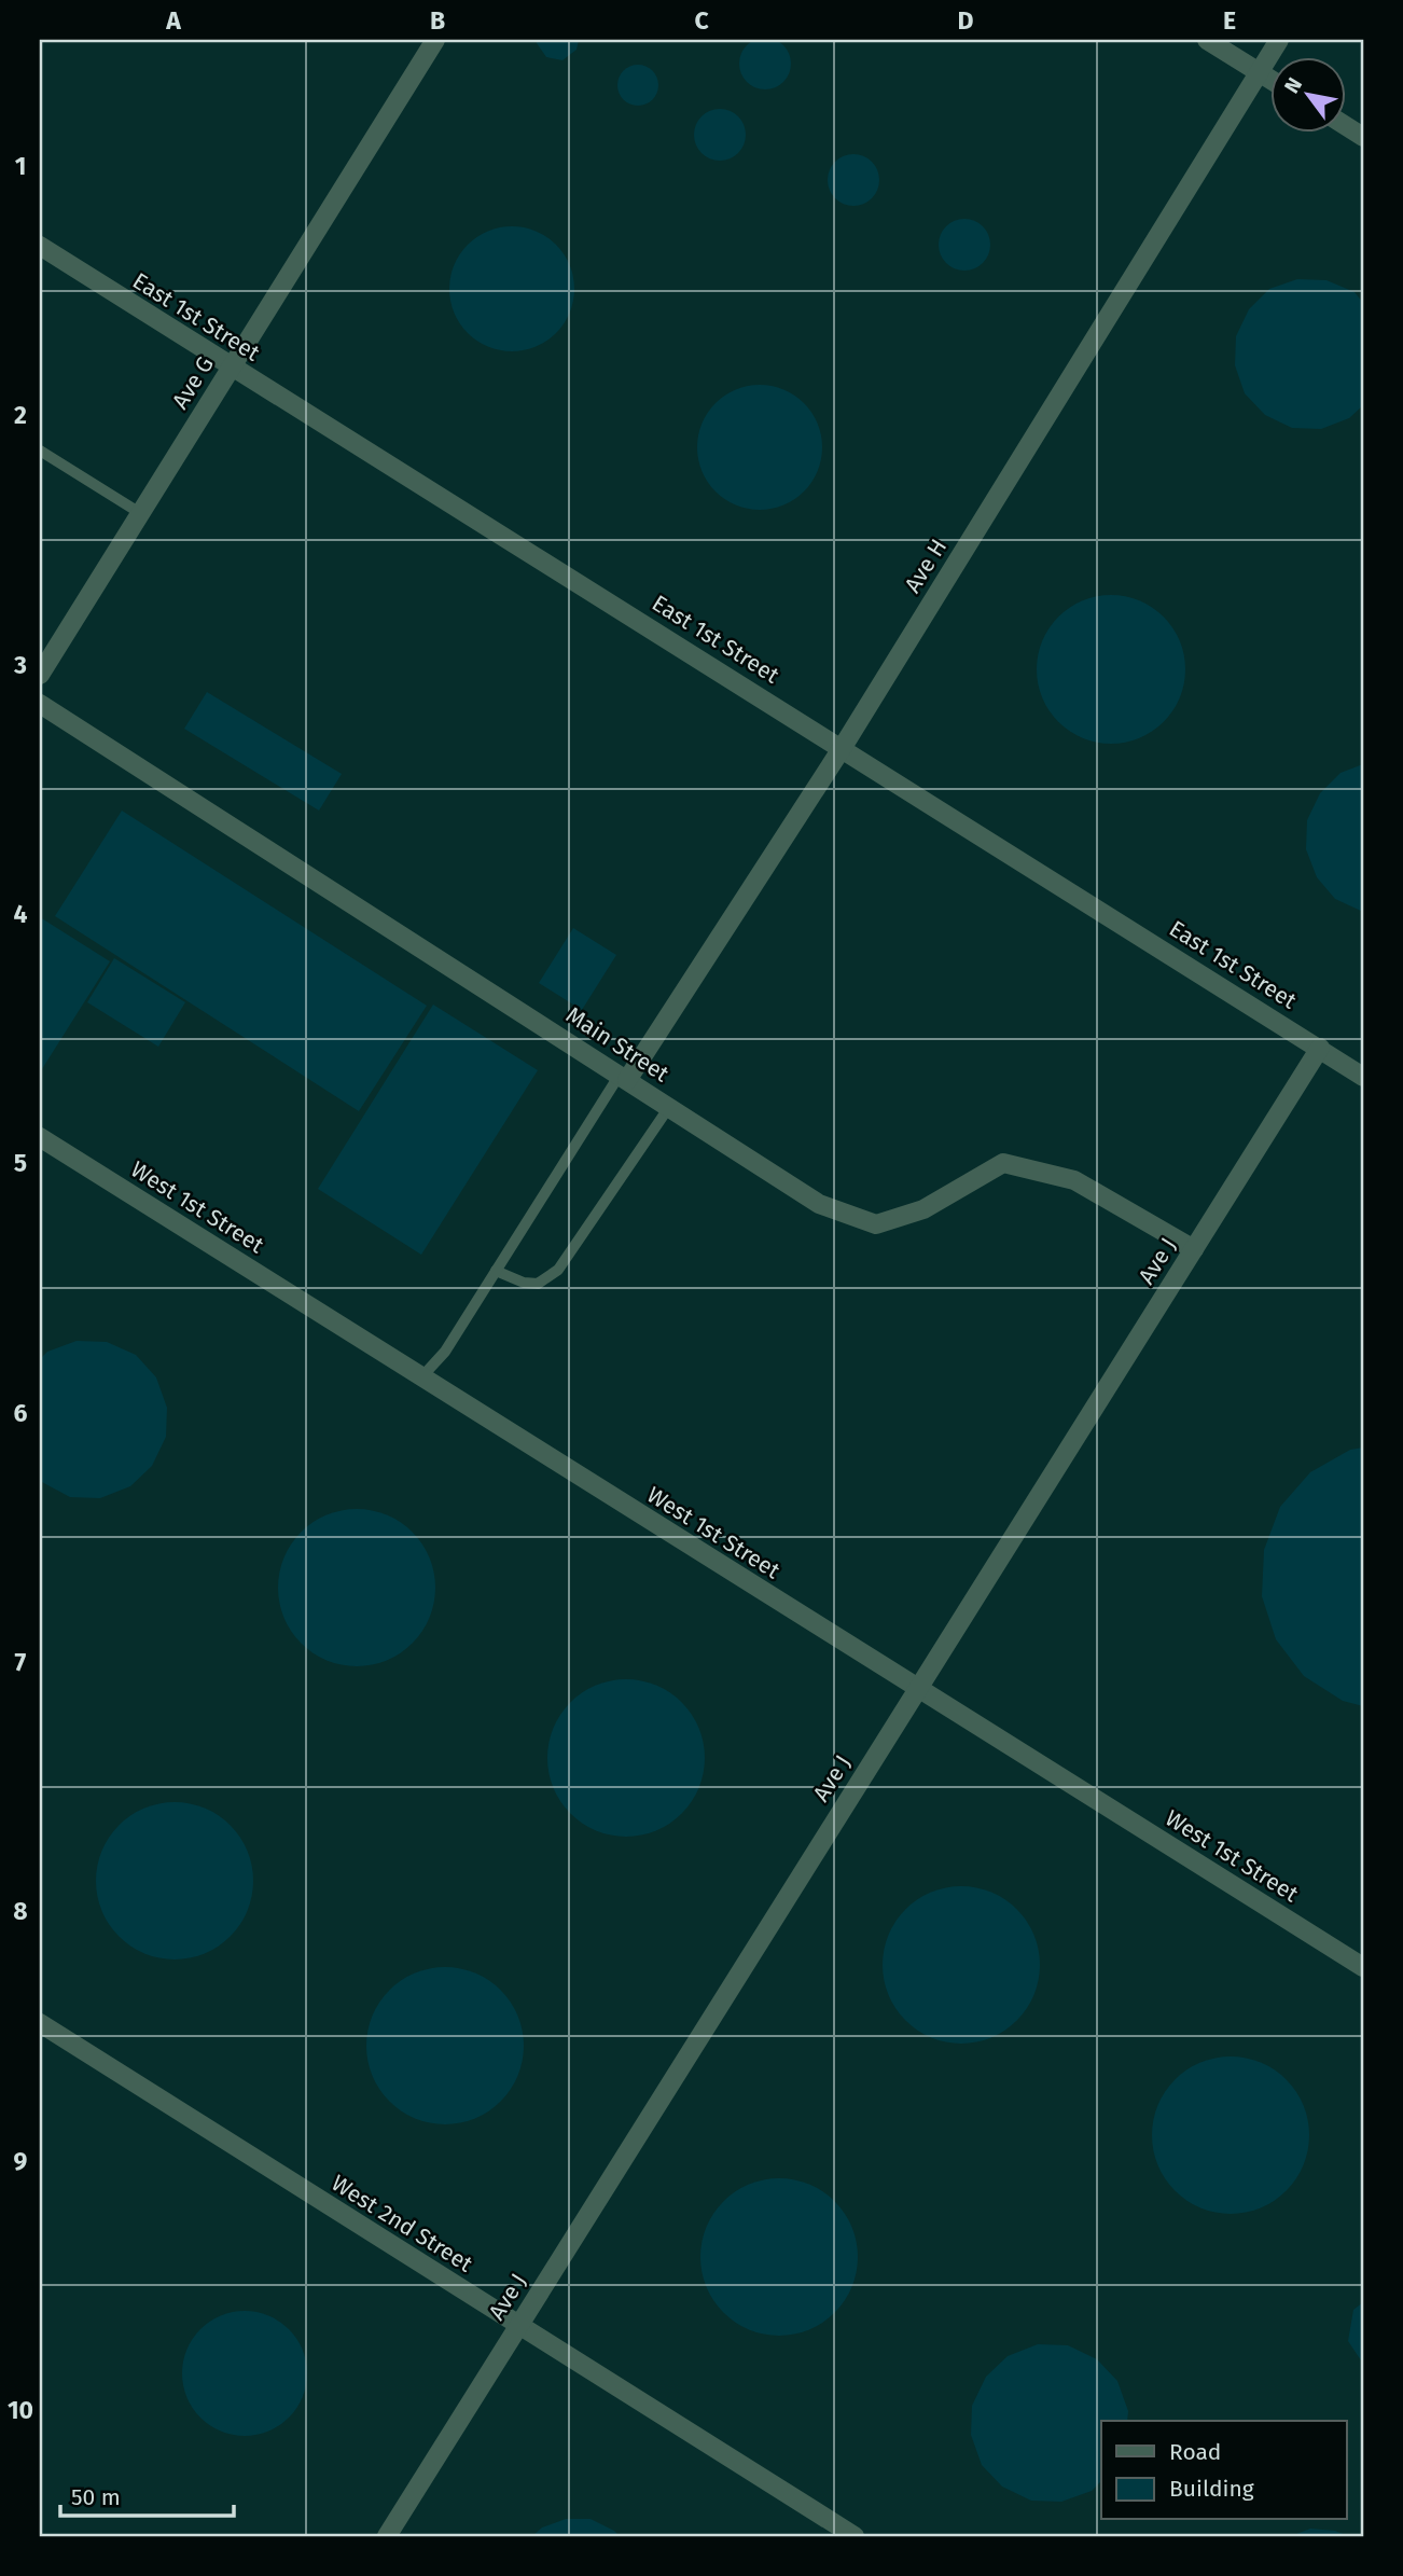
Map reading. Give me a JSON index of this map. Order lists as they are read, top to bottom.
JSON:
{
  "streets": {
    "street": [
      "East 1st Street",
      "Ave G",
      "Ave H",
      "Main Street",
      "West 1st Street",
      "Ave J",
      "West 2nd Street"
    ]
  },
  "crossings": [
    ["East 1st Street", "Ave G"],
    ["East 1st Street", "Ave H"],
    ["East 1st Street", "Ave J"],
    ["Ave H", "Main Street"],
    ["Main Street", "Ave J"],
    ["West 1st Street", "Ave J"],
    ["Ave J", "West 2nd Street"]
  ],
  "legend": ["Road", "Building"],
  "scale_bar": "50 m",
  "north": "top left",
  "grid": {
    "columns": [
      "A",
      "B",
      "C",
      "D",
      "E"
    ],
    "rows": [
      "1",
      "2",
      "3",
      "4",
      "5",
      "6",
      "7",
      "8",
      "9",
      "10"
    ]
  }
}
